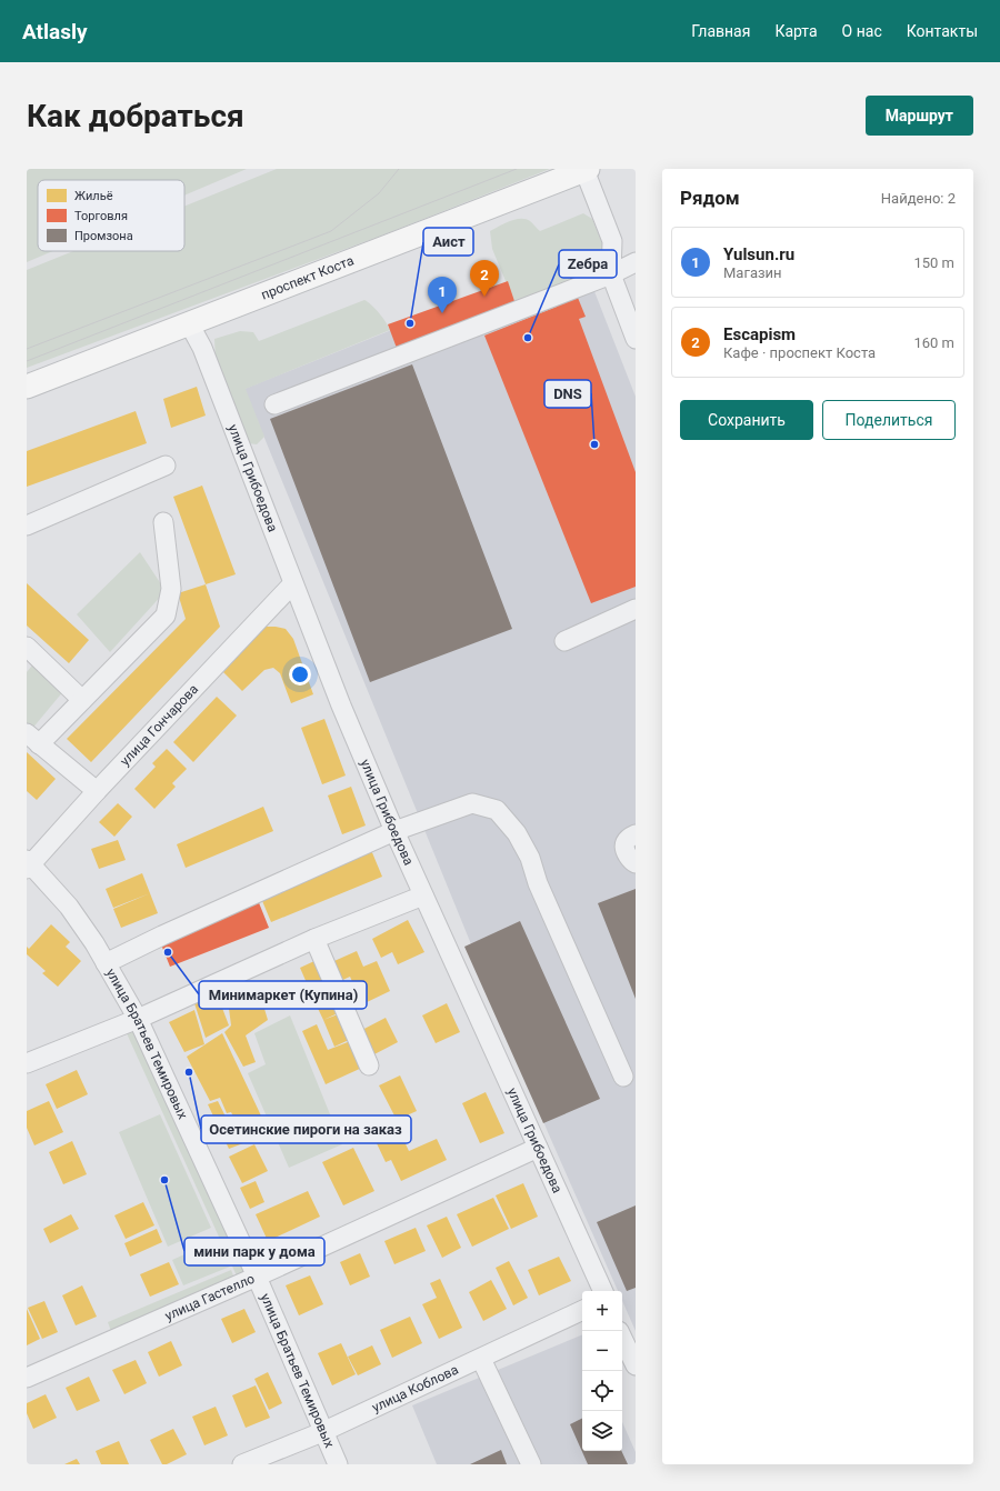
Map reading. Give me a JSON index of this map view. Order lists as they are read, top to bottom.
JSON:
{
  "streets": {
    "main road": ["проспект Коста"],
    "street": [
      "улица Грибоедова",
      "улица Гончарова",
      "улица Братьев Темировых",
      "улица Гастелло",
      "улица Коблова"
    ]
  },
  "crossings": [
    ["проспект Коста", "улица Грибоедова"],
    ["улица Грибоедова", "улица Гончарова"],
    ["улица Грибоедова", "улица Гастелло"],
    ["улица Гончарова", "улица Братьев Темировых"],
    ["улица Братьев Темировых", "улица Гастелло"],
    ["улица Братьев Темировых", "улица Коблова"]
  ],
  "places": [
    "Аист",
    "Zeбра",
    "DNS",
    "Минимаркет (Купина)",
    "Осетинские пироги на заказ",
    "мини парк у дома"
  ],
  "legend": ["Жильё", "Торговля", "Промзона"],
  "page": {
    "header": "Atlasly",
    "nav": [
      "Главная",
      "Карта",
      "О нас",
      "Контакты"
    ],
    "buttons": [
      "Маршрут",
      ["Сохранить", "Поделиться"]
    ],
    "title": "Как добраться",
    "heading": ["Рядом", "Найдено: 2"],
    "list": [
      {
        "mark": "1",
        "name": "Yulsun.ru",
        "note": "Магазин",
        "value": "150 m"
      },
      {
        "mark": "2",
        "name": "Escapism",
        "note": "Кафе · проспект Коста",
        "value": "160 m"
      }
    ],
    "pins": ["2", "1"],
    "map_buttons": ["+", "−"]
  }
}
